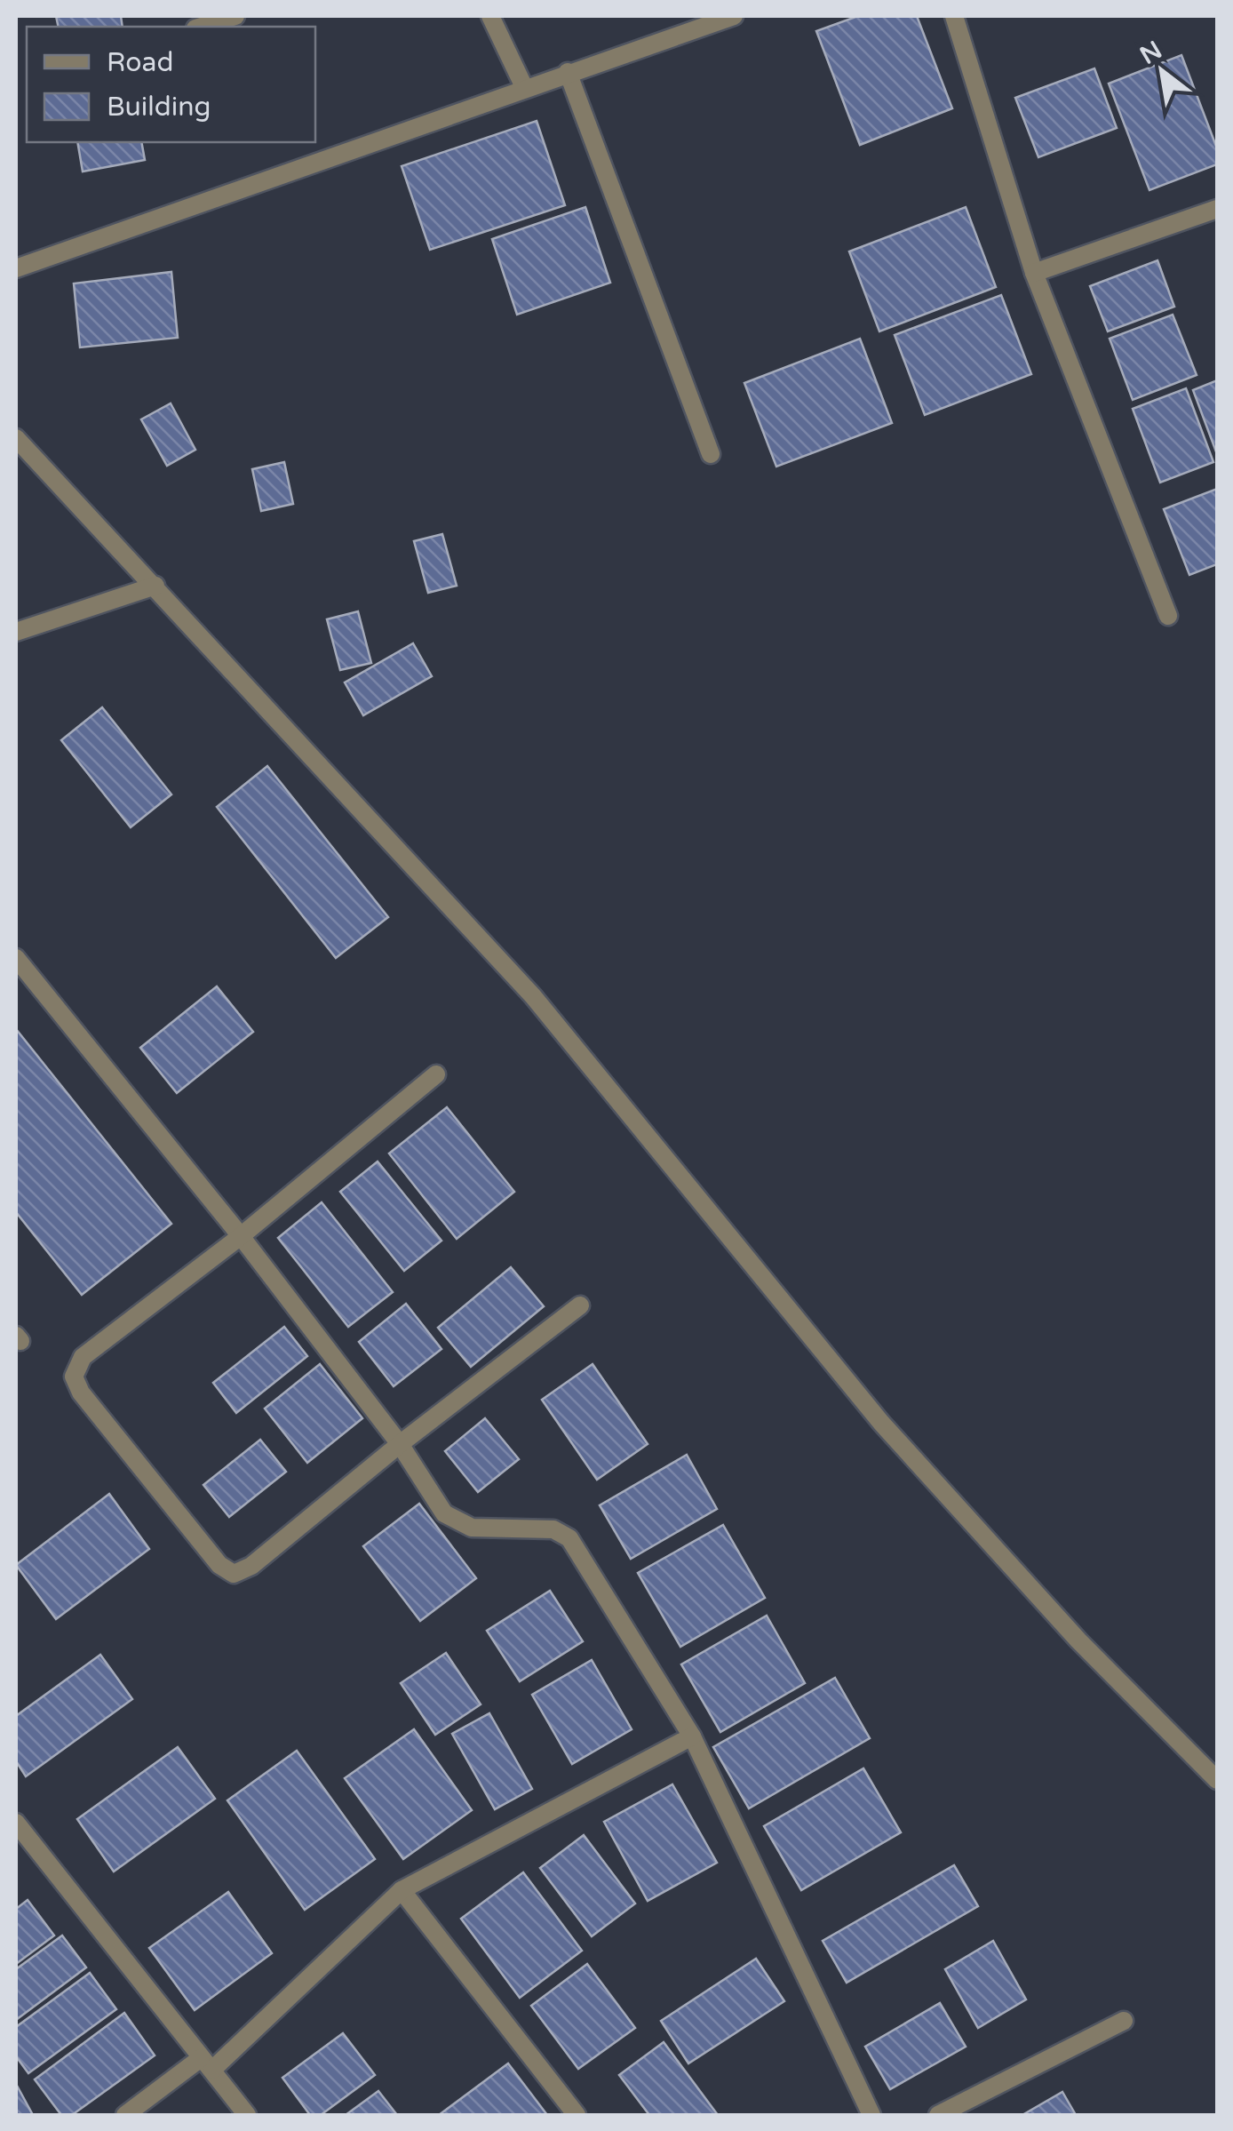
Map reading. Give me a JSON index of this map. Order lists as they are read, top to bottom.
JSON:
{
  "legend": ["Road", "Building"],
  "north": "top left"
}
